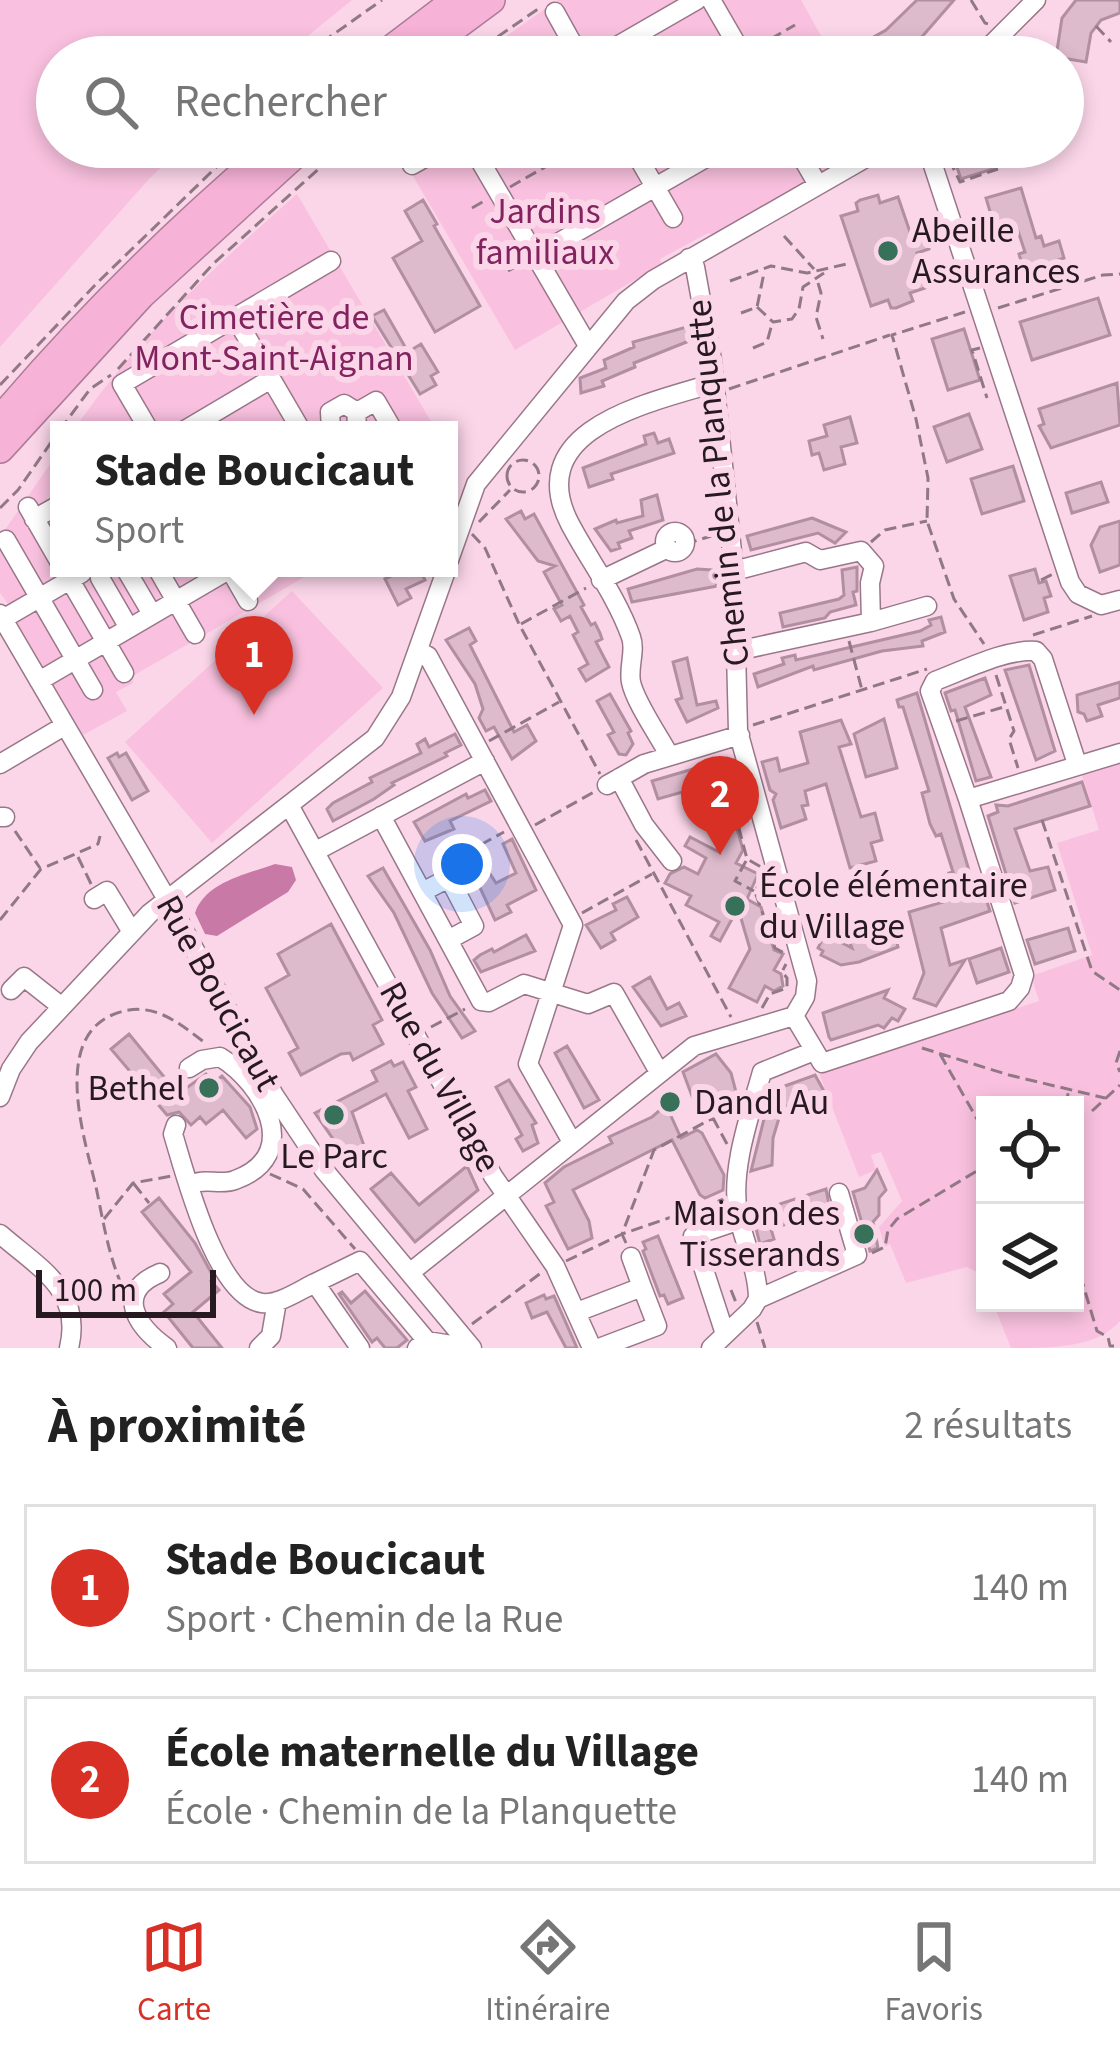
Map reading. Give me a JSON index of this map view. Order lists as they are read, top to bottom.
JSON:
{
  "streets": {
    "street": ["Chemin de la Planquette", "Rue Boucicaut", "Rue du Village"]
  },
  "parks": ["Jardins familiaux", "Cimetière de Mont-Saint-Aignan"],
  "places": [
    "Abeille Assurances",
    "École élémentaire du Village",
    "Bethel",
    "Dandl Au",
    "Le Parc",
    "Maison des Tisserands"
  ],
  "scale_bar": "100 m",
  "page": {
    "search": "Rechercher",
    "popup": ["Stade Boucicaut", "Sport"],
    "pins": ["1", "2"],
    "scale": "100 m",
    "heading": ["À proximité", "2 résultats"],
    "list": [
      {
        "mark": "1",
        "name": "Stade Boucicaut",
        "note": "Sport · Chemin de la Rue",
        "value": "140 m"
      },
      {
        "mark": "2",
        "name": "École maternelle du Village",
        "note": "École · Chemin de la Planquette",
        "value": "140 m"
      }
    ],
    "nav": ["Carte", "Itinéraire", "Favoris"]
  }
}
